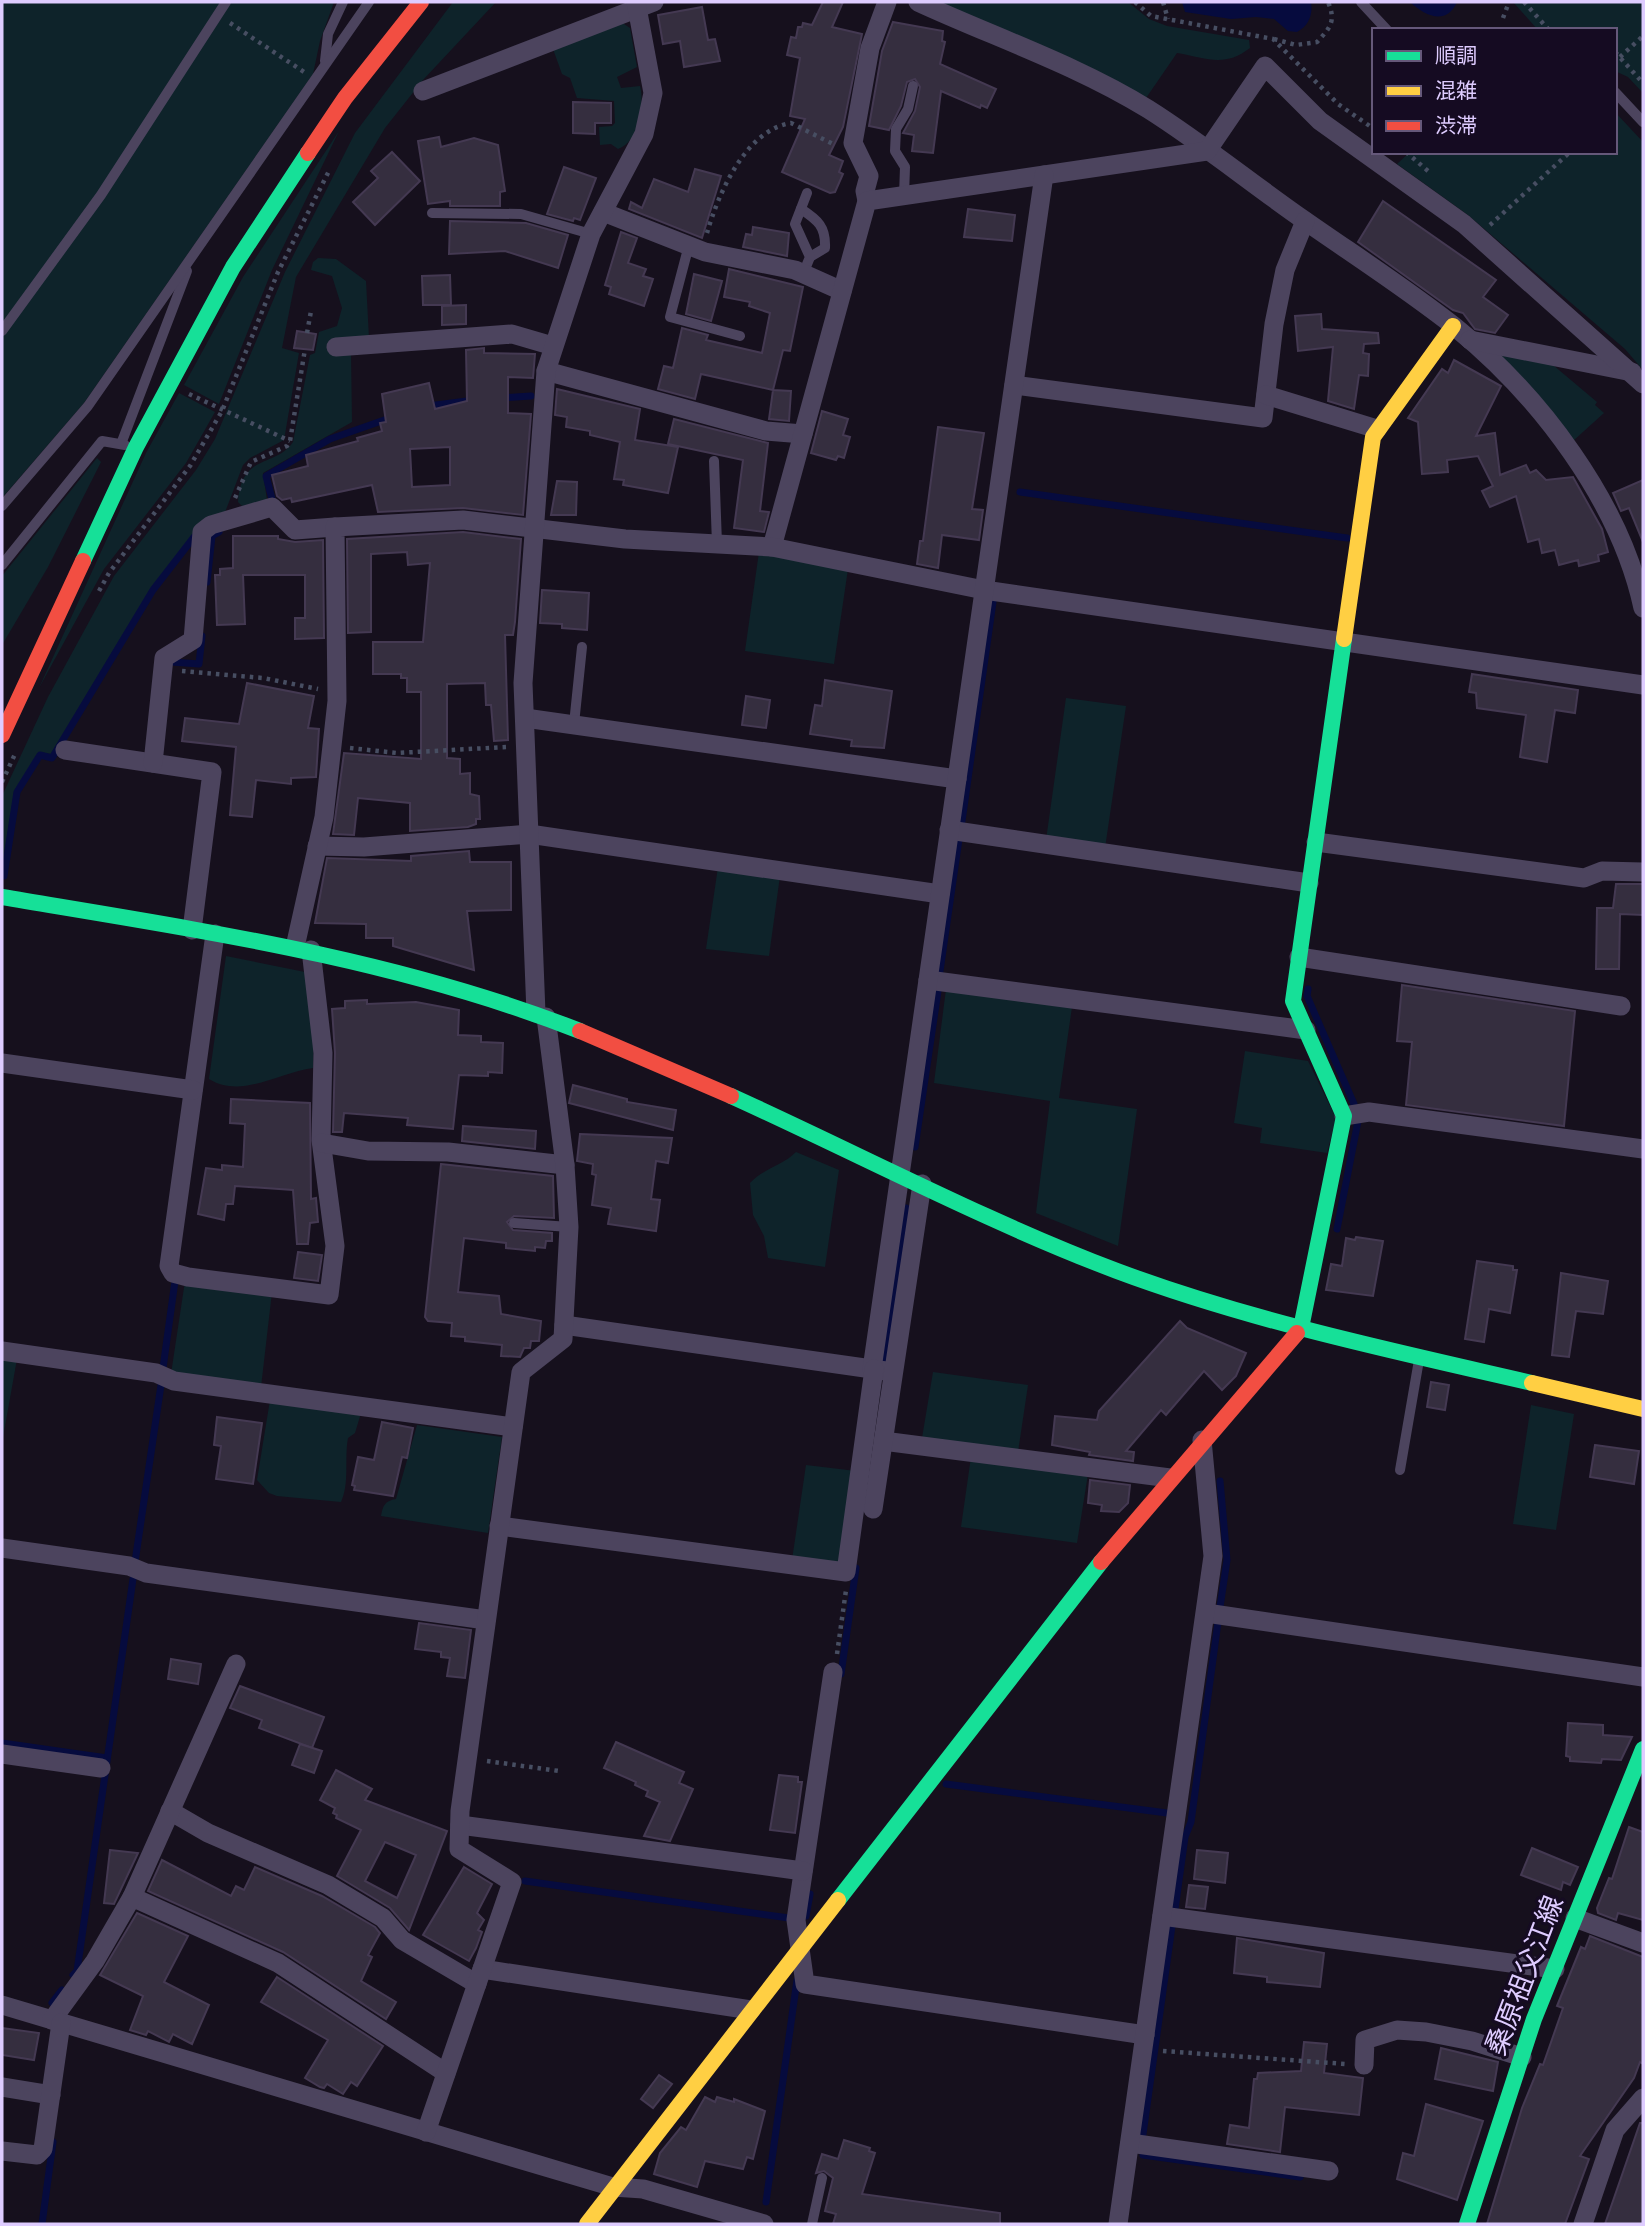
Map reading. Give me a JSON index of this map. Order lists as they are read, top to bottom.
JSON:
{
  "streets": {
    "street": ["桑原祖父江線"]
  },
  "legend": ["順調", "混雑", "渋滞"]
}
